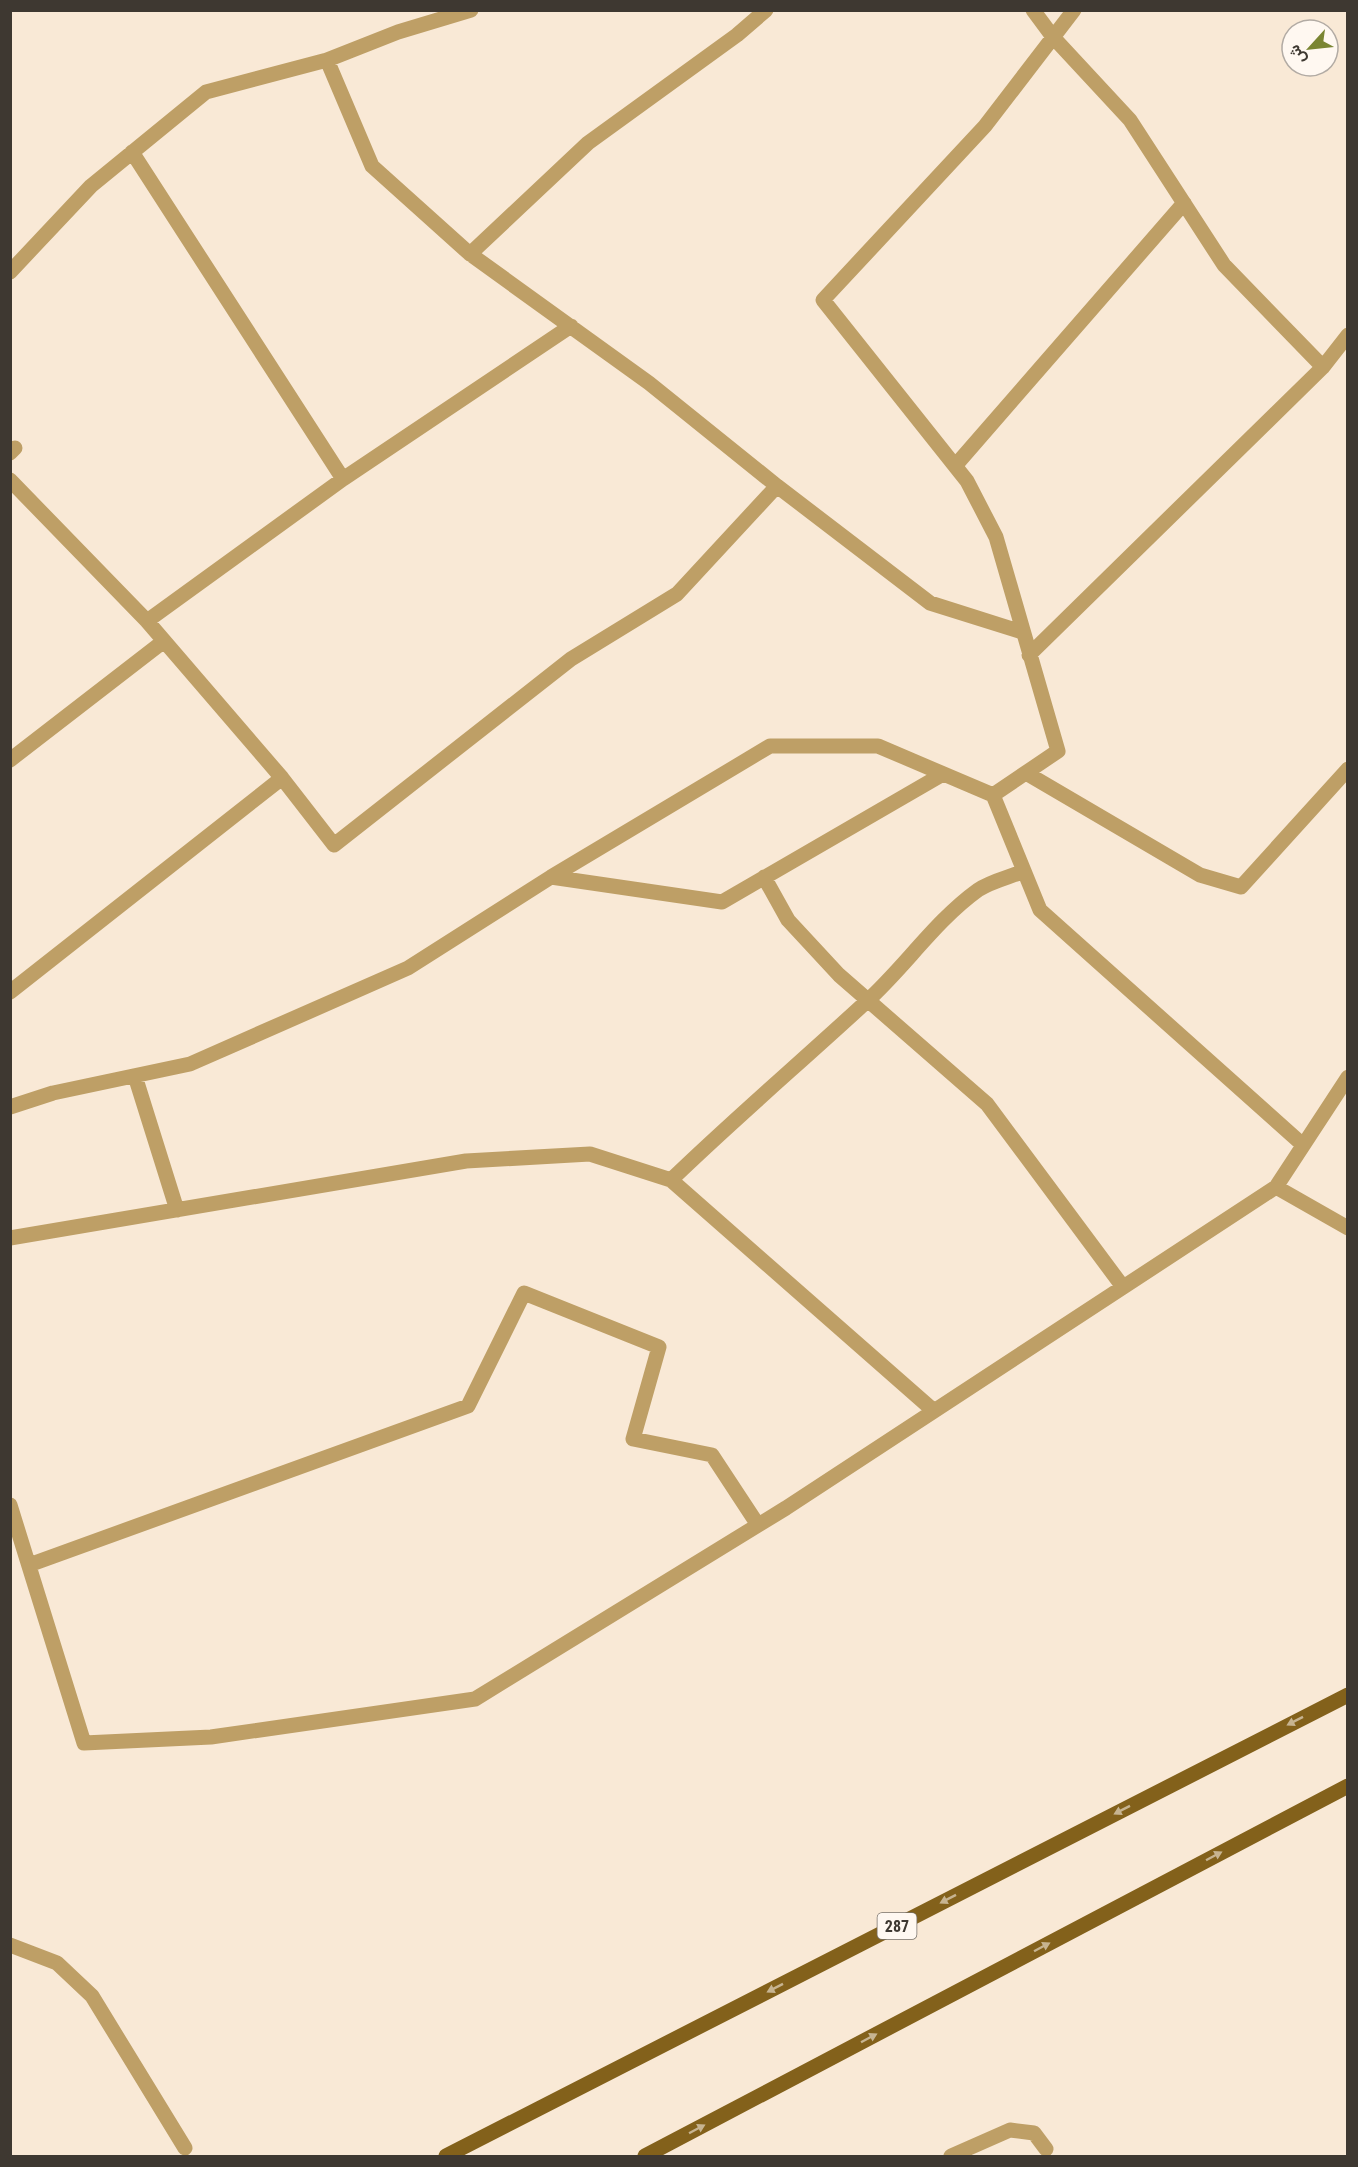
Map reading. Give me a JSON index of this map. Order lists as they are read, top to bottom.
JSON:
{
  "streets": {
    "main road": ["287"]
  },
  "north": "bottom left"
}
